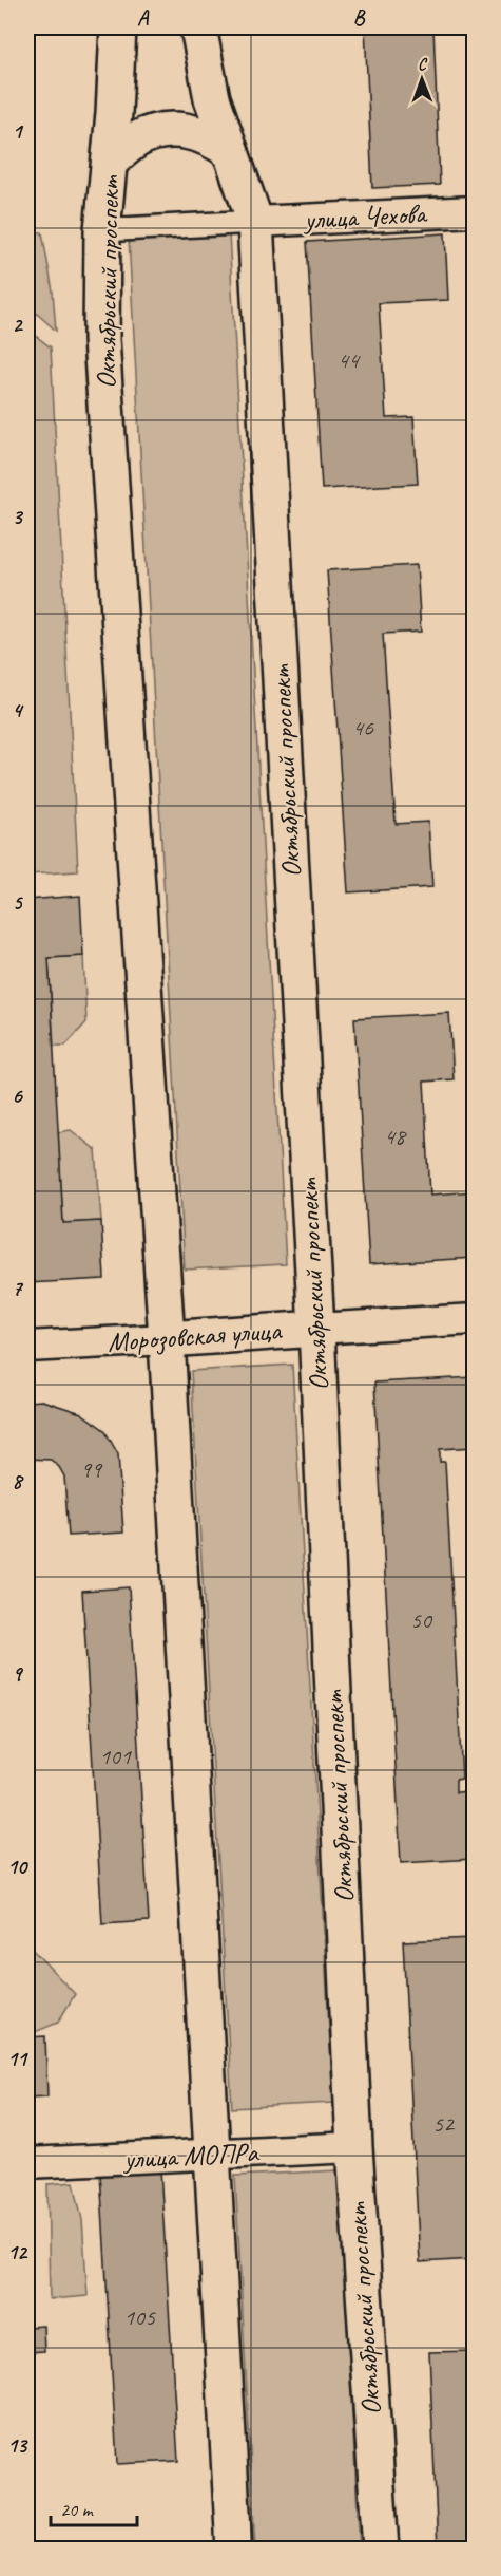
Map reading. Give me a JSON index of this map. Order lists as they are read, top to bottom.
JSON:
{
  "streets": {
    "main road": ["Октябрьский проспект", "Морозовская улица"],
    "street": ["улица Чехова", "улица МОПРа"]
  },
  "crossings": [
    ["улица Чехова", "Октябрьский проспект"],
    ["Октябрьский проспект", "Морозовская улица"],
    ["Октябрьский проспект", "улица МОПРа"]
  ],
  "house_numbers": [
    "44",
    "46",
    "48",
    "99",
    "50",
    "101",
    "52",
    "105"
  ],
  "scale_bar": "20 m",
  "north": "top",
  "grid": {
    "columns": ["A", "B"],
    "rows": [
      "1",
      "2",
      "3",
      "4",
      "5",
      "6",
      "7",
      "8",
      "9",
      "10",
      "11",
      "12",
      "13"
    ]
  }
}
